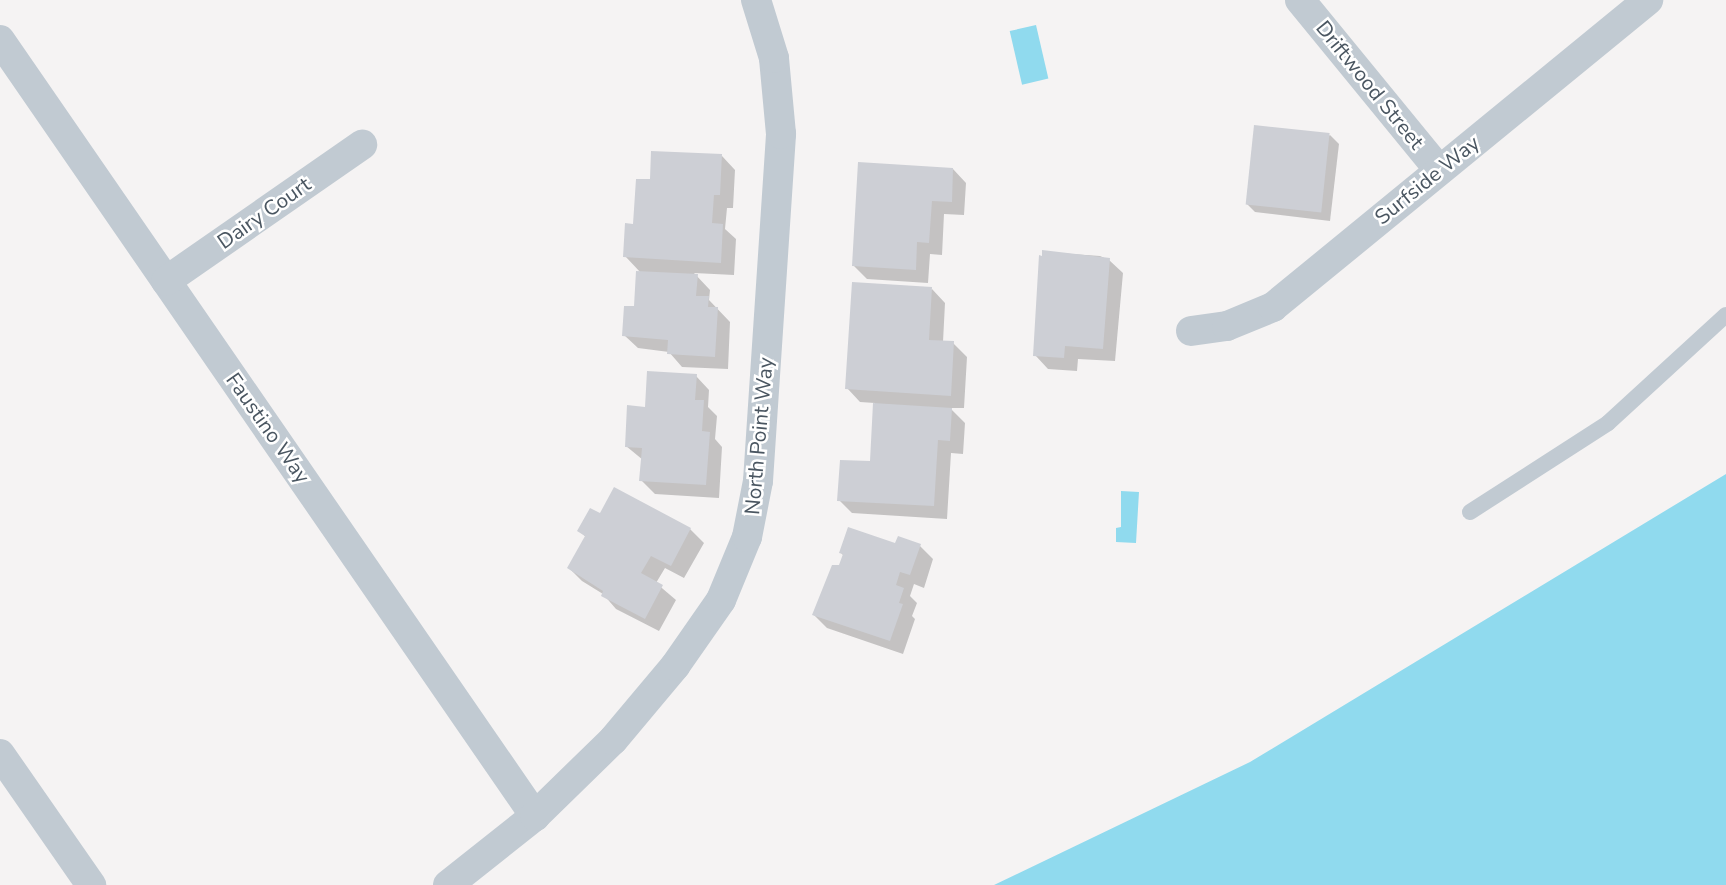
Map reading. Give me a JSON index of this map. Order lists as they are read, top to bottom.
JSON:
{
  "streets": {
    "street": [
      "Driftwood Street",
      "Surfside Way",
      "Dairy Court",
      "Faustino Way",
      "North Point Way"
    ]
  },
  "crossings": [
    ["Driftwood Street", "Surfside Way"],
    ["Dairy Court", "Faustino Way"],
    ["Faustino Way", "North Point Way"]
  ]
}
